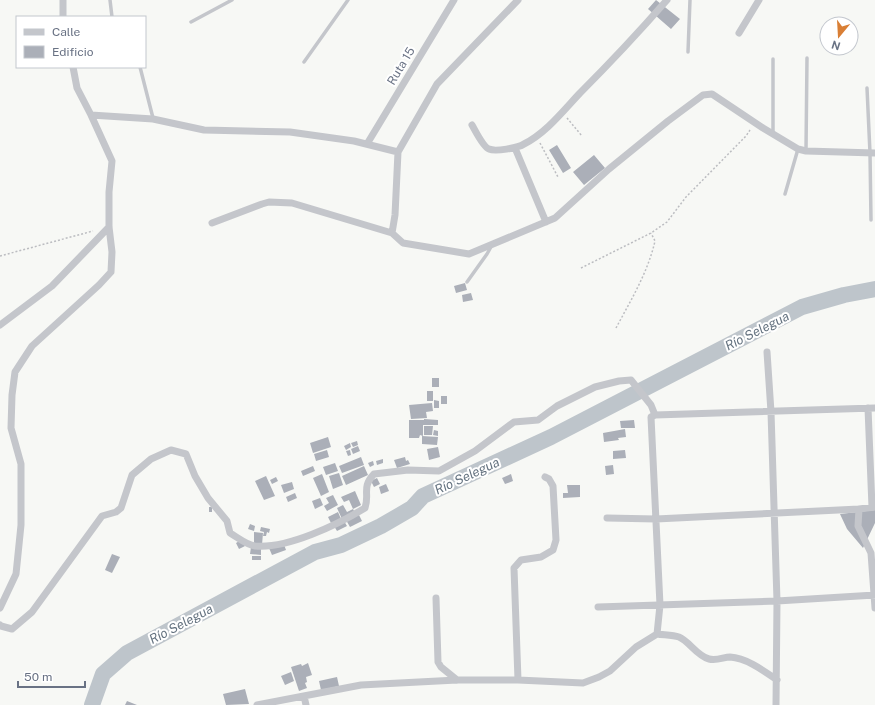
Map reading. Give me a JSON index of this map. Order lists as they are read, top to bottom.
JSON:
{
  "streets": {
    "street": ["Ruta 15"]
  },
  "water": ["Río Selegua"],
  "legend": ["Calle", "Edificio"],
  "scale_bar": "50 m",
  "north": "bottom"
}
